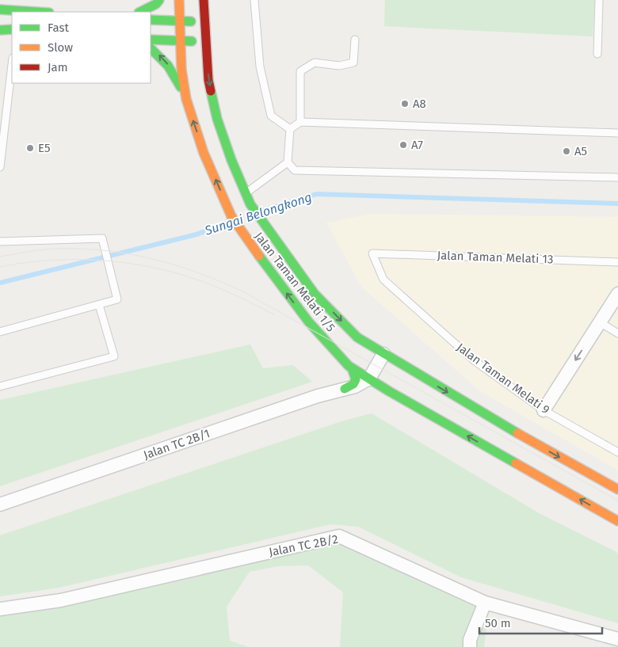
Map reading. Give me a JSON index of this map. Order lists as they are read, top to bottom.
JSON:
{
  "streets": {
    "main road": ["Jalan Taman Melati 1/5"],
    "street": ["Jalan TC 2B/1", "Jalan TC 2B/2"],
    "lane": ["Jalan Taman Melati 13", "Jalan Taman Melati 9"]
  },
  "crossings": [
    ["Jalan Taman Melati 13", "Jalan Taman Melati 9"],
    ["Jalan Taman Melati 1/5", "Jalan TC 2B/1"]
  ],
  "water": ["Sungai Belongkong"],
  "places": [
    "A8",
    "A7",
    "E5",
    "A5"
  ],
  "legend": ["Fast", "Slow", "Jam"],
  "scale_bar": "50 m"
}
